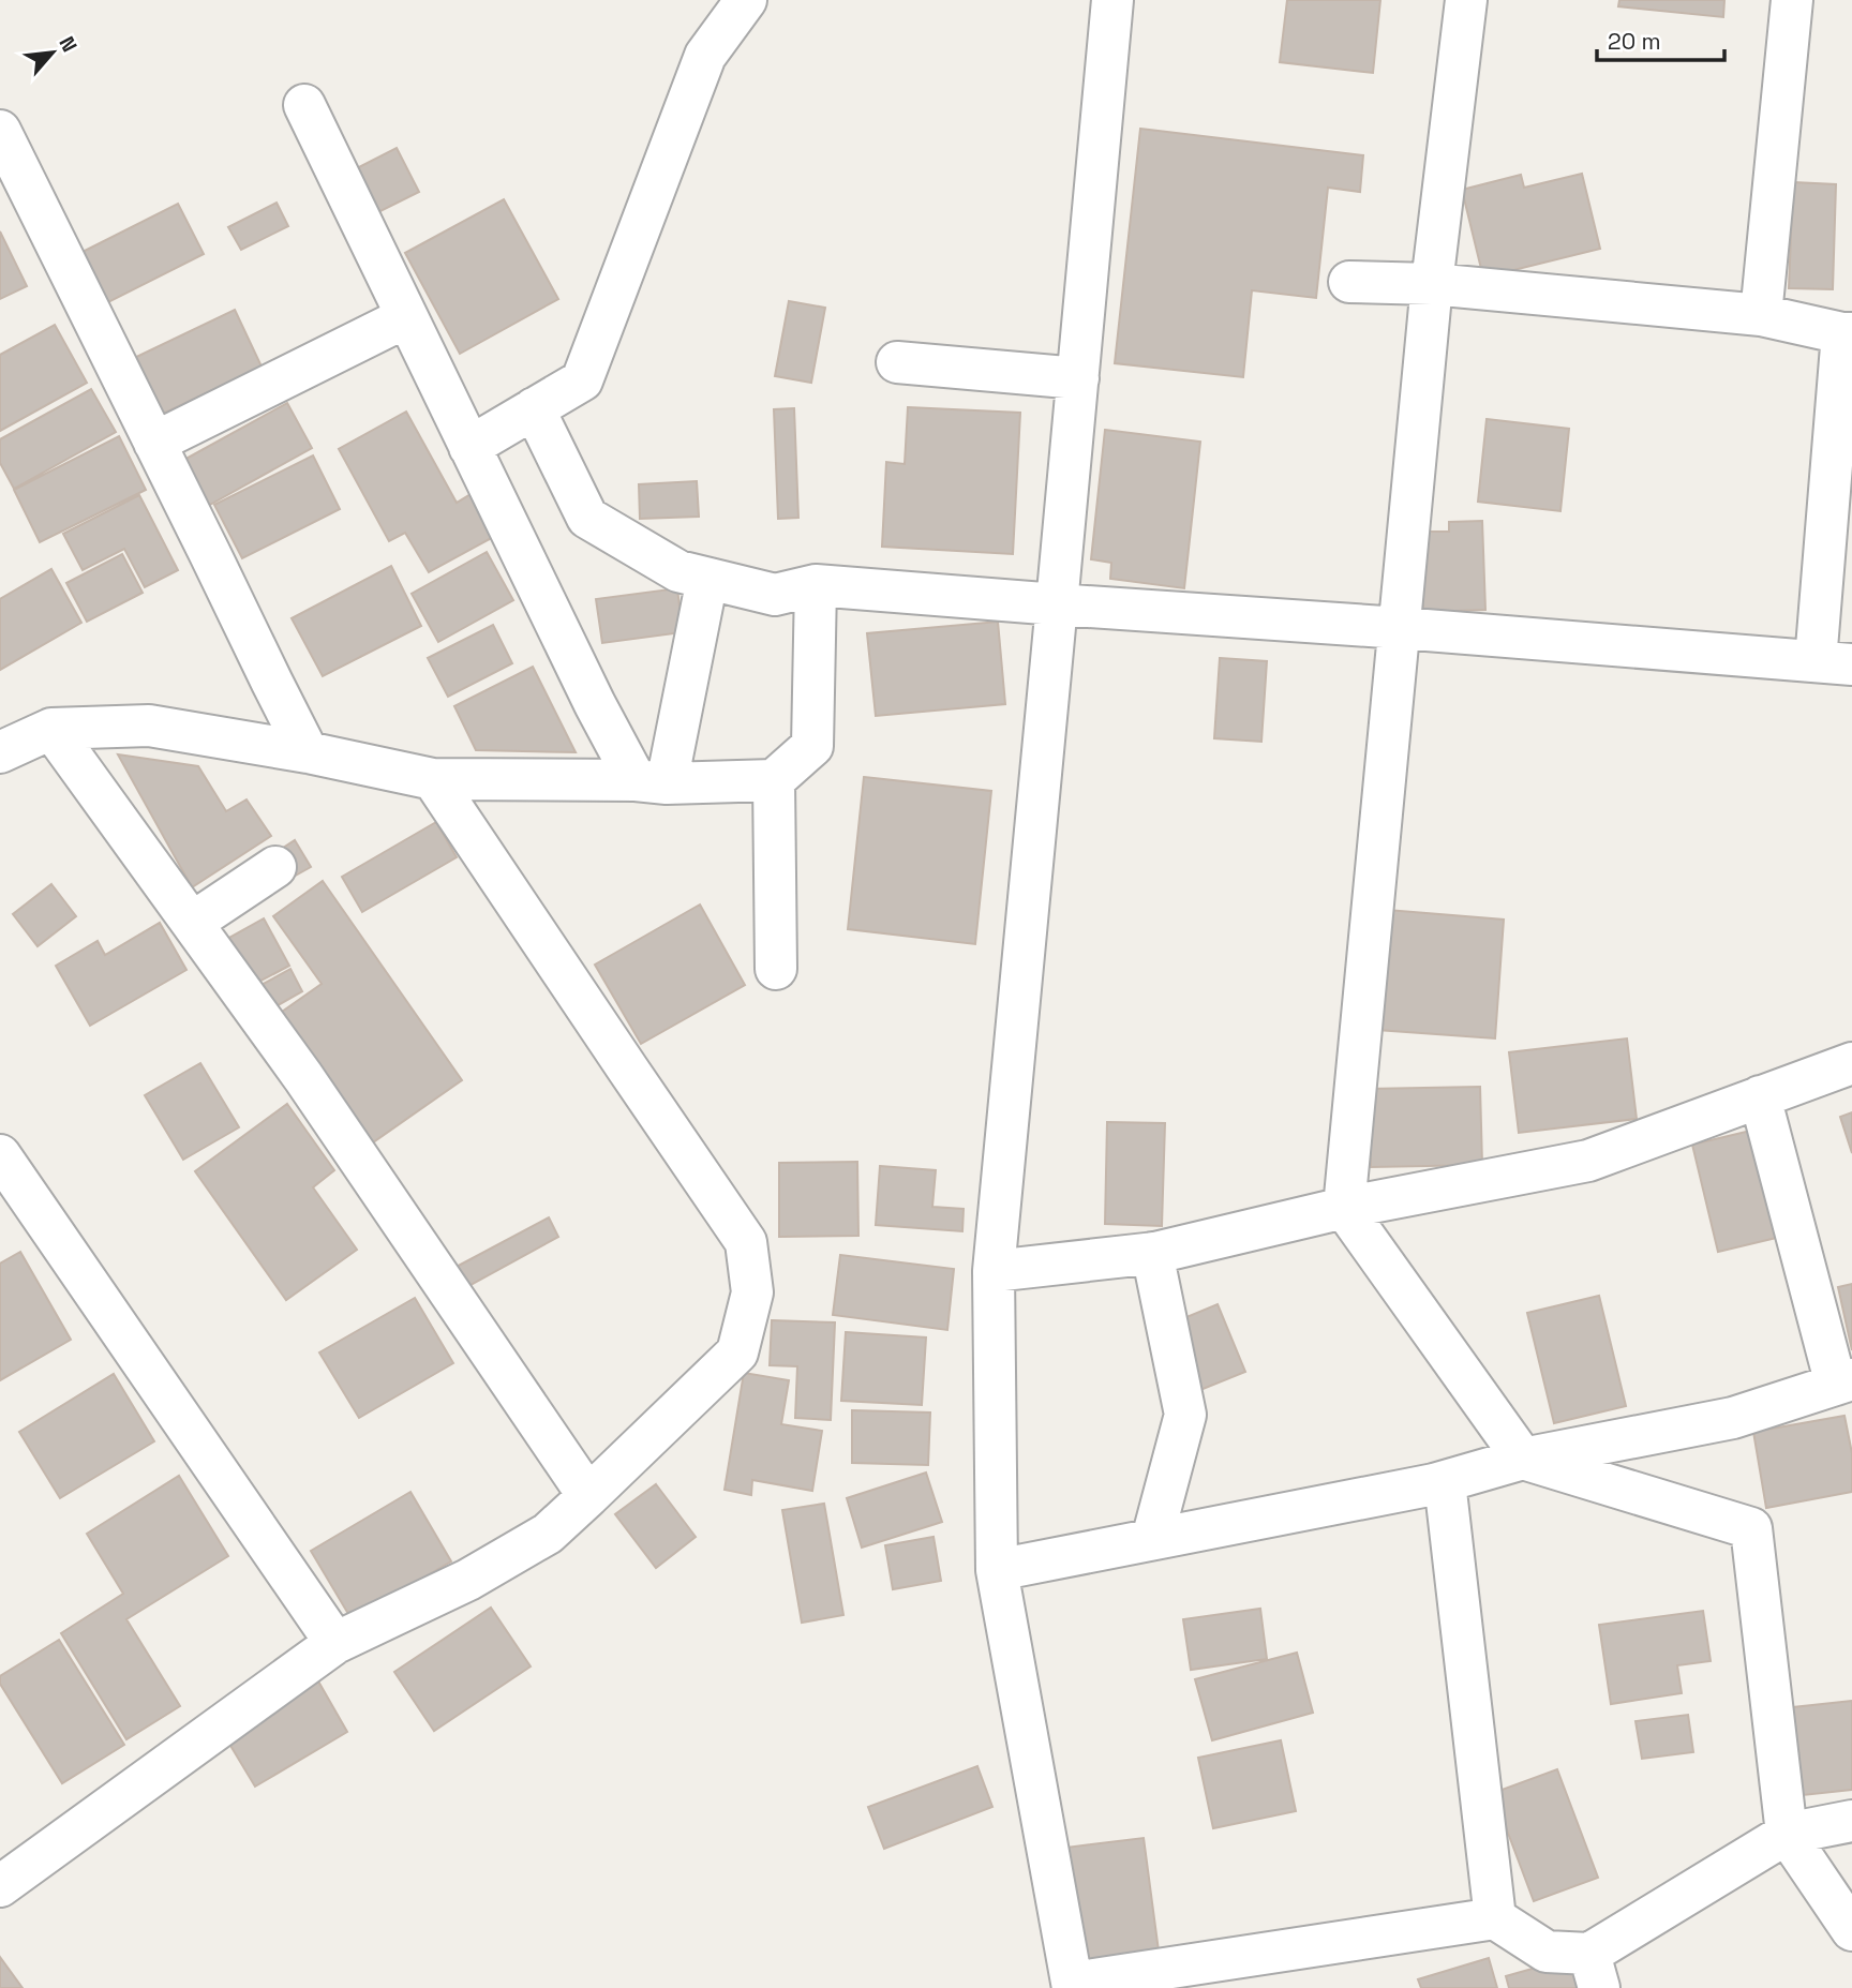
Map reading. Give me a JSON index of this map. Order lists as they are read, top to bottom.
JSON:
{
  "scale_bar": "20 m",
  "north": "top right"
}
